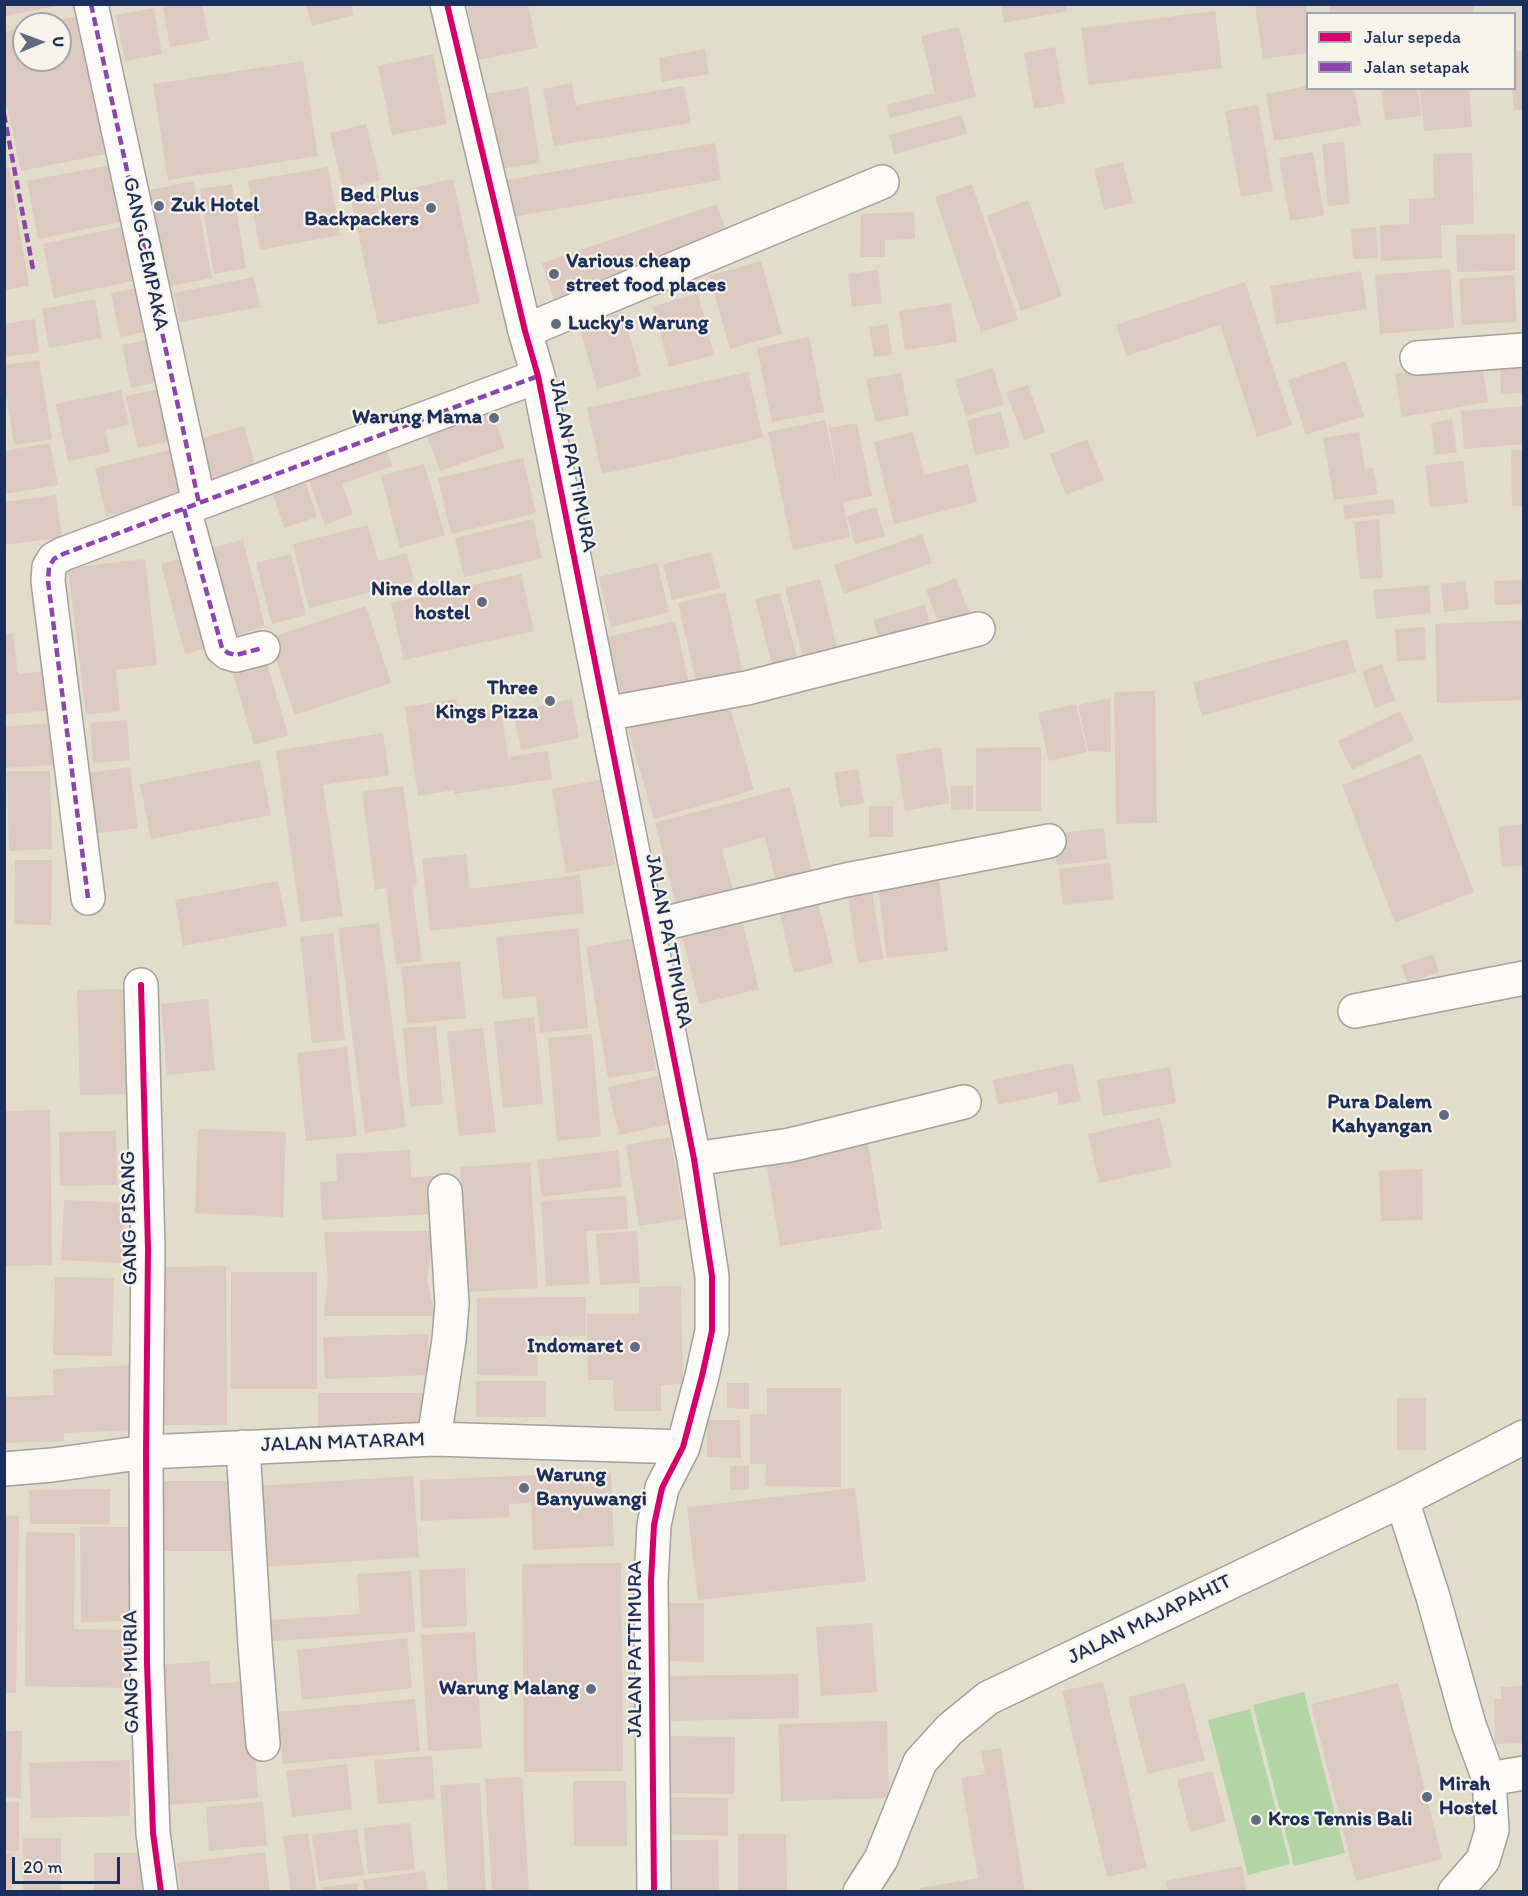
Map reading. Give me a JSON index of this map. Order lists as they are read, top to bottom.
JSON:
{
  "streets": {
    "street": [
      "GANG CEMPAKA",
      "JALAN PATTIMURA",
      "GANG PISANG",
      "JALAN MATARAM",
      "JALAN MAJAPAHIT",
      "GANG MURIA"
    ]
  },
  "crossings": [
    ["JALAN PATTIMURA", "JALAN MATARAM"],
    ["GANG PISANG", "JALAN MATARAM"],
    ["GANG PISANG", "GANG MURIA"],
    ["JALAN MATARAM", "GANG MURIA"]
  ],
  "places": [
    "Zuk Hotel",
    "Bed Plus Backpackers",
    "Various cheap street food places",
    "Lucky's Warung",
    "Warung Mama",
    "Nine dollar hostel",
    "Three Kings Pizza",
    "Pura Dalem Kahyangan",
    "Indomaret",
    "Warung Banyuwangi",
    "Warung Malang",
    "Mirah Hostel",
    "Kros Tennis Bali"
  ],
  "legend": ["Jalur sepeda", "Jalan setapak"],
  "scale_bar": "20 m",
  "north": "right"
}
